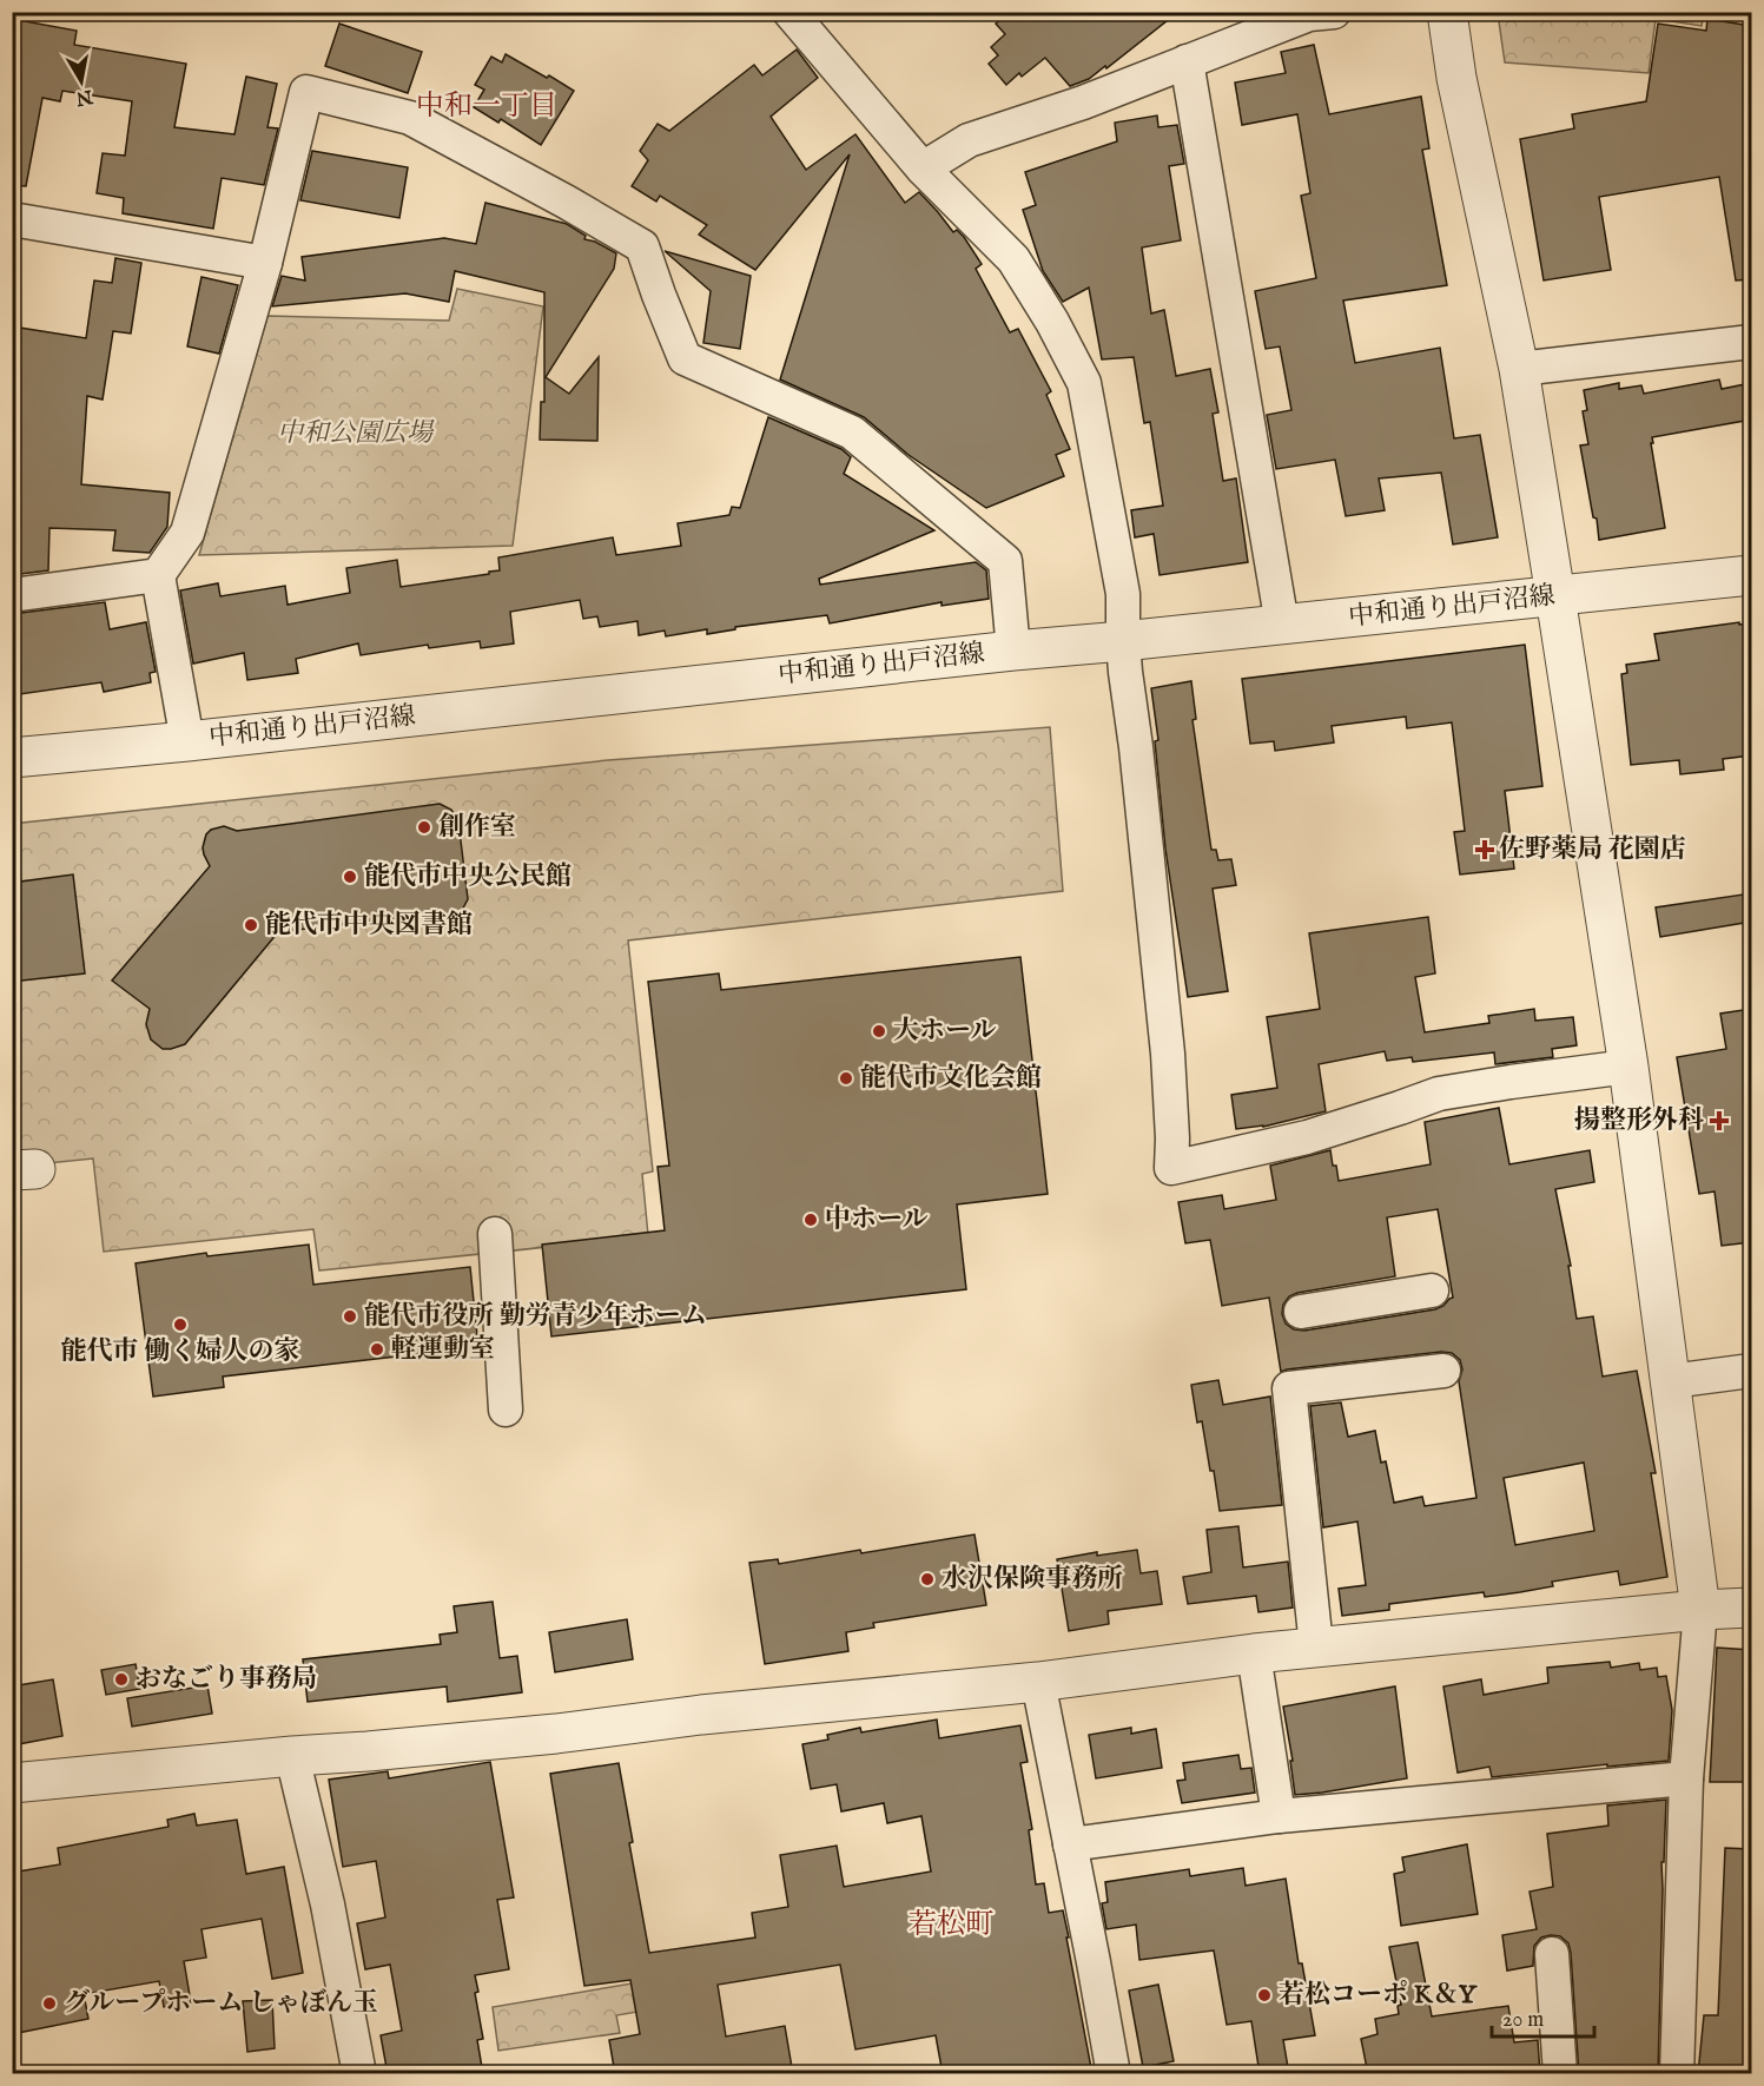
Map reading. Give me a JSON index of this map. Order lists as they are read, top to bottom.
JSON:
{
  "streets": {
    "street": ["中和通り出戸沼線"]
  },
  "districts": ["中和一丁目", "若松町"],
  "parks": ["中和公園広場"],
  "places": {
    "other": [
      "創作室",
      "能代市中央公民館",
      "能代市中央図書館",
      "大ホール",
      "能代市文化会館",
      "中ホール",
      "能代市役所 勤労青少年ホーム",
      "能代市 働く婦人の家",
      "軽運動室",
      "水沢保険事務所",
      "おなごり事務局",
      "若松コーポ K＆Y",
      "グループホーム しゃぼん玉"
    ],
    "health": ["佐野薬局 花園店", "揚整形外科"]
  },
  "scale_bar": "20 m",
  "north": "bottom"
}
